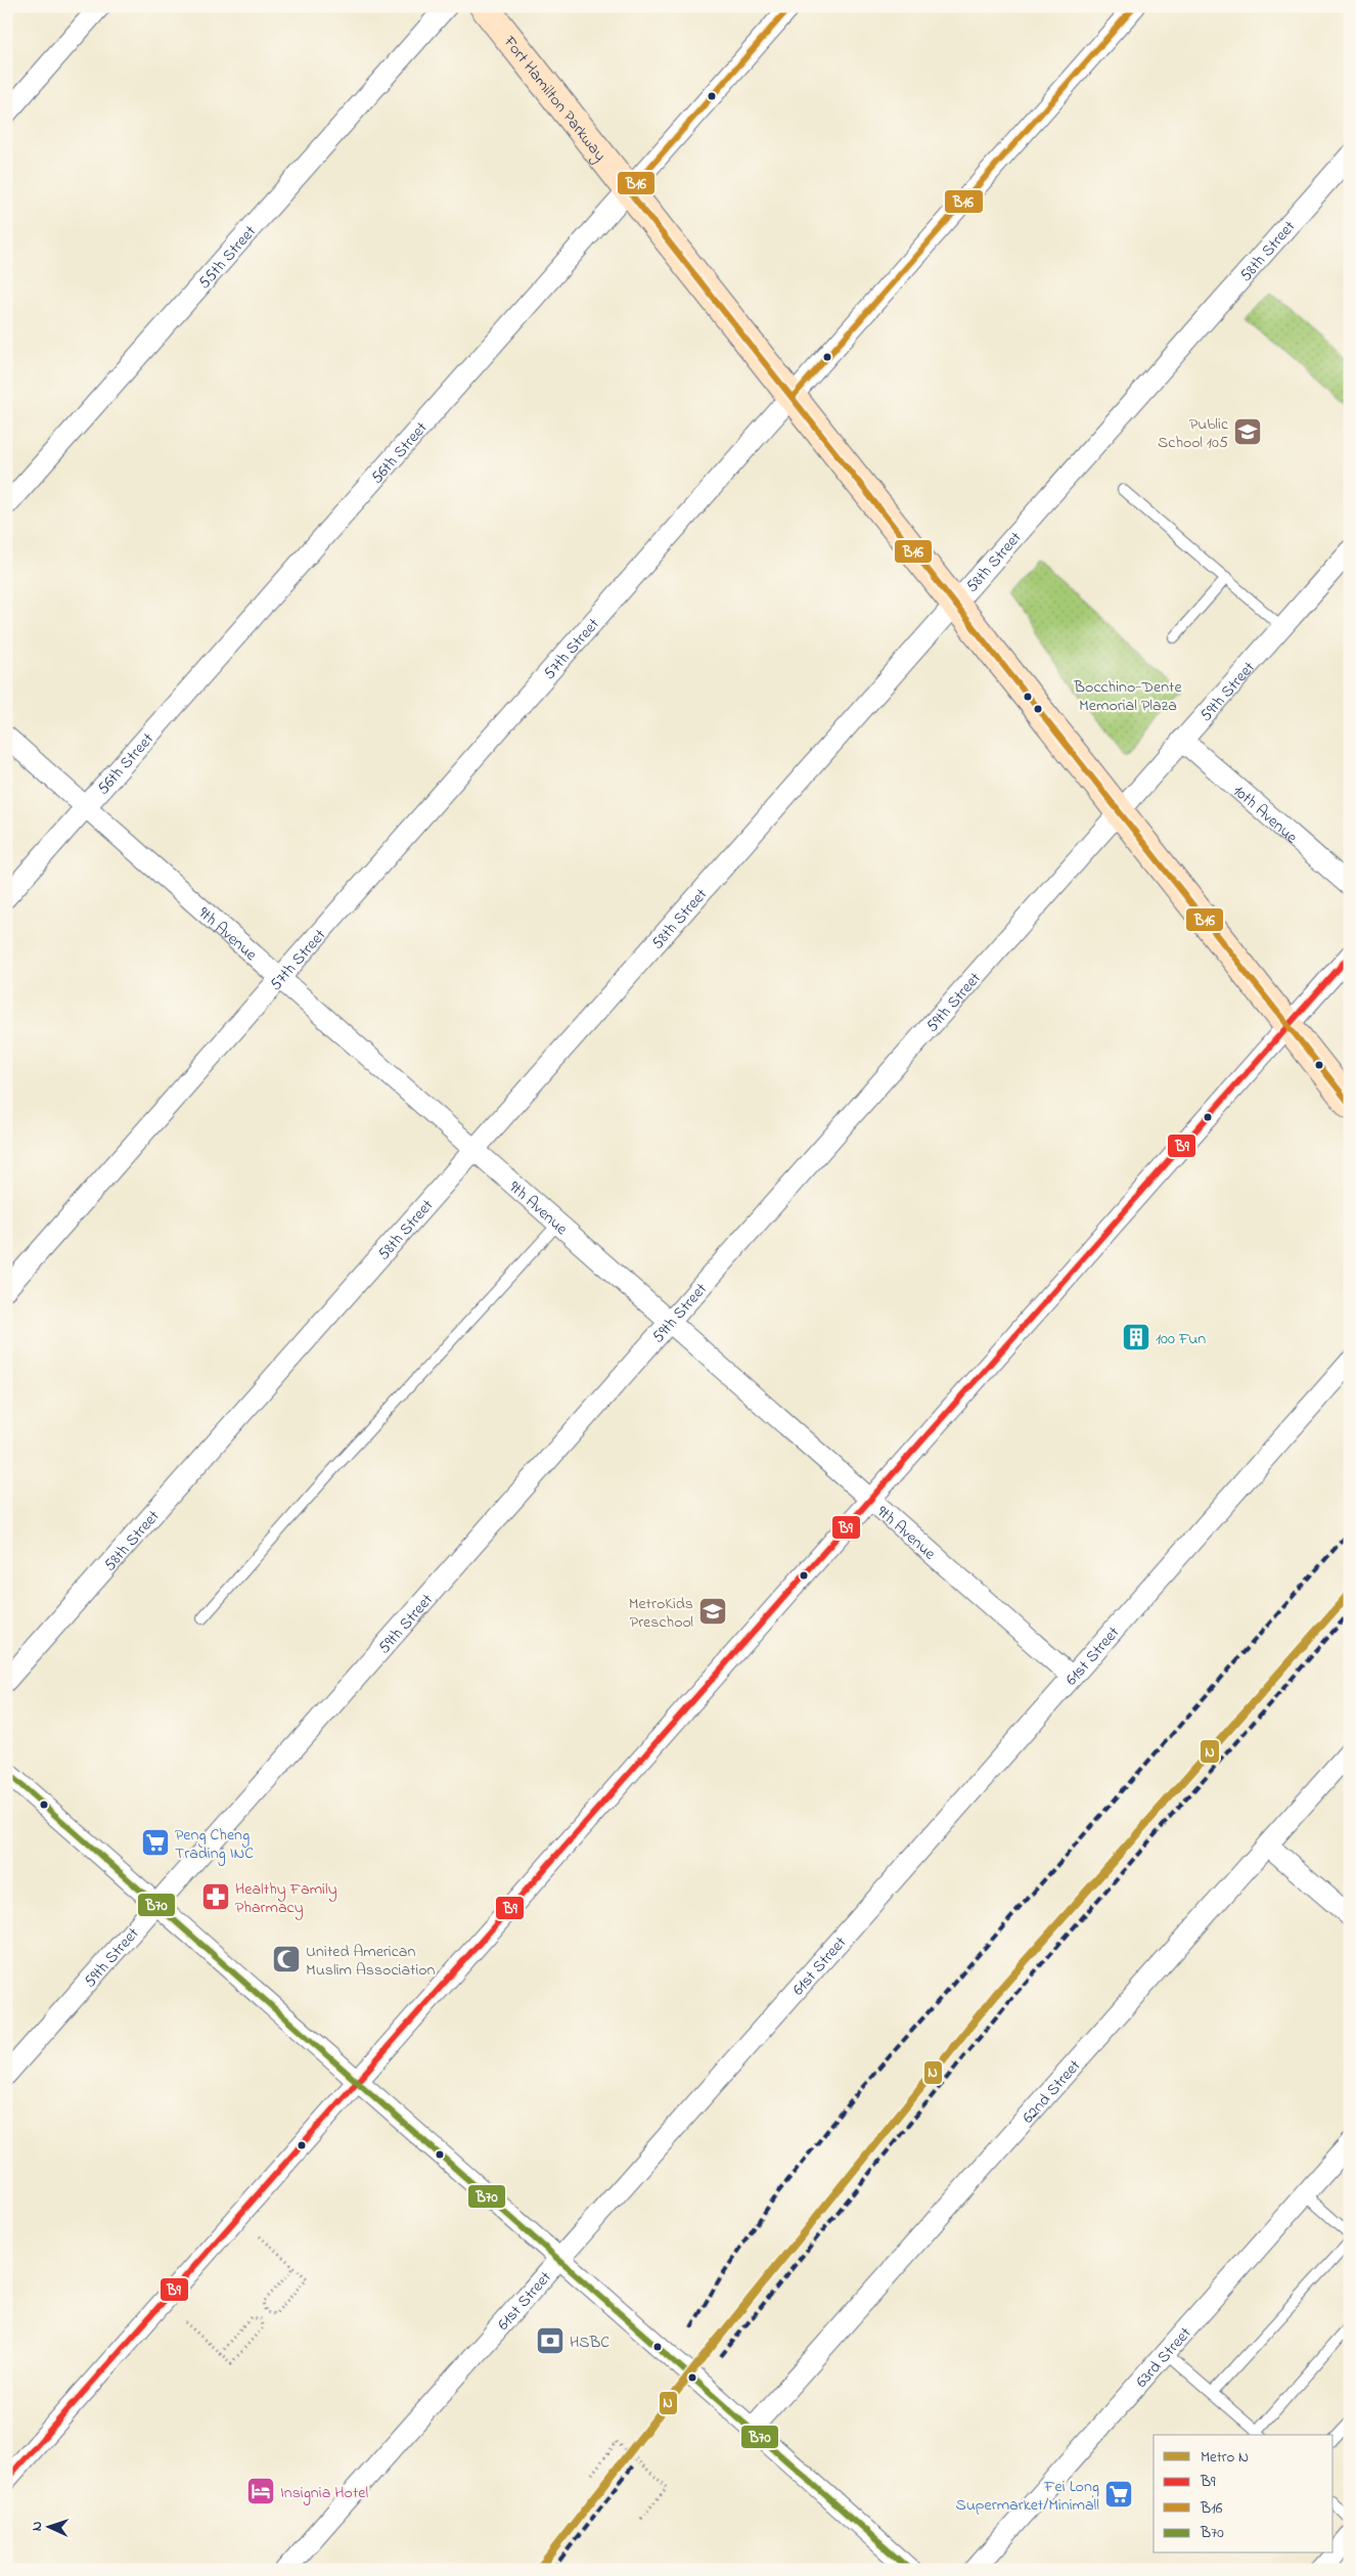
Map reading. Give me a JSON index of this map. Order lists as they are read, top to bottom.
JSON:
{
  "streets": {
    "main road": ["Fort Hamilton Parkway"],
    "street": [
      "58th Street",
      "55th Street",
      "56th Street",
      "57th Street",
      "59th Street",
      "10th Avenue",
      "9th Avenue",
      "61st Street",
      "62nd Street",
      "63rd Street"
    ]
  },
  "crossings": [
    ["Fort Hamilton Parkway", "58th Street"],
    ["Fort Hamilton Parkway", "56th Street"],
    ["Fort Hamilton Parkway", "57th Street"],
    ["Fort Hamilton Parkway", "59th Street"],
    ["58th Street", "9th Avenue"],
    ["56th Street", "9th Avenue"],
    ["57th Street", "9th Avenue"],
    ["59th Street", "10th Avenue"],
    ["59th Street", "9th Avenue"],
    ["9th Avenue", "61st Street"]
  ],
  "parks": ["Bocchino-Dente Memorial Plaza"],
  "places": {
    "school or university": ["Public School 105", "MetroKids Preschool"],
    "building": ["100 Fun"],
    "supermarket": ["Peng Cheng Trading INC", "Fei Long Supermarket/Minimall"],
    "pharmacy": ["Healthy Family Pharmacy"],
    "mosque": ["United American Muslim Association"],
    "bank": ["HSBC"],
    "hotel": ["Insignia Hotel"]
  },
  "lines": [
    "transit line B16",
    "transit line B9",
    "metro line N",
    "transit line B70"
  ],
  "legend": [
    "Metro N",
    "B9",
    "B16",
    "B70"
  ],
  "north": "left"
}
